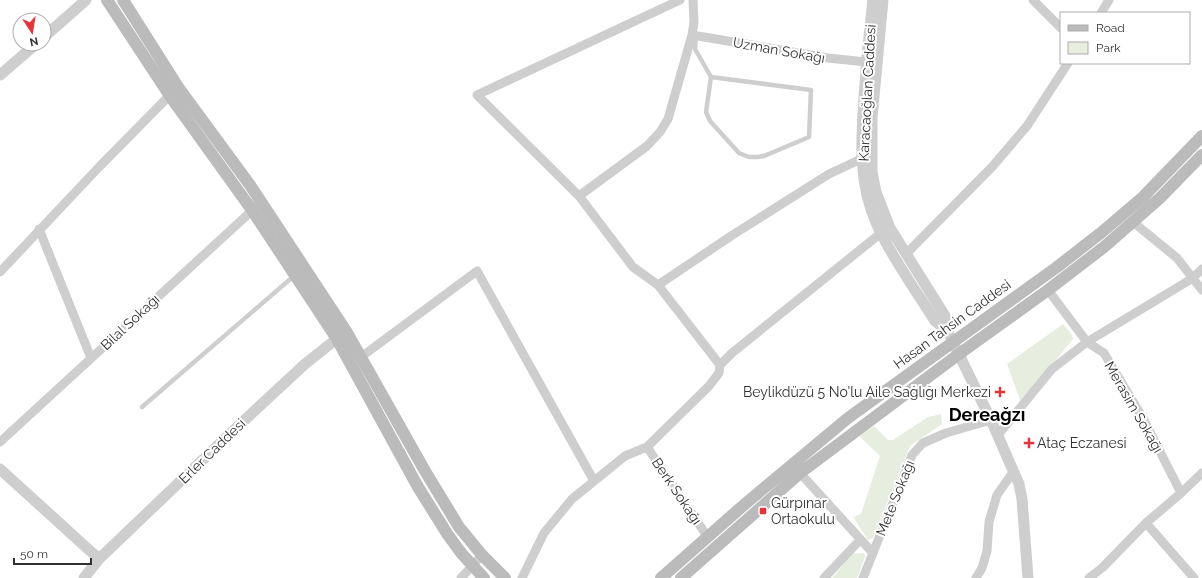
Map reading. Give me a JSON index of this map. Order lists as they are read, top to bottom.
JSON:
{
  "streets": {
    "main road": ["Hasan Tahsin Caddesi"],
    "street": [
      "Uzman Sokağı",
      "Karacaoğlan Caddesi",
      "Bilal Sokağı",
      "Merasim Sokağı",
      "Erler Caddesi",
      "Berk Sokağı",
      "Mete Sokağı"
    ]
  },
  "crossings": [
    ["Uzman Sokağı", "Karacaoğlan Caddesi"],
    ["Karacaoğlan Caddesi", "Hasan Tahsin Caddesi"],
    ["Karacaoğlan Caddesi", "Mete Sokağı"],
    ["Hasan Tahsin Caddesi", "Merasim Sokağı"],
    ["Hasan Tahsin Caddesi", "Berk Sokağı"]
  ],
  "districts": ["Dereağzı"],
  "places": {
    "health": ["Beylikdüzü 5 No'lu Aile Sağlığı Merkezi", "Ataç Eczanesi"],
    "transit": ["Gürpınar Ortaokulu"]
  },
  "legend": ["Road", "Park"],
  "scale_bar": "50 m",
  "north": "bottom"
}
